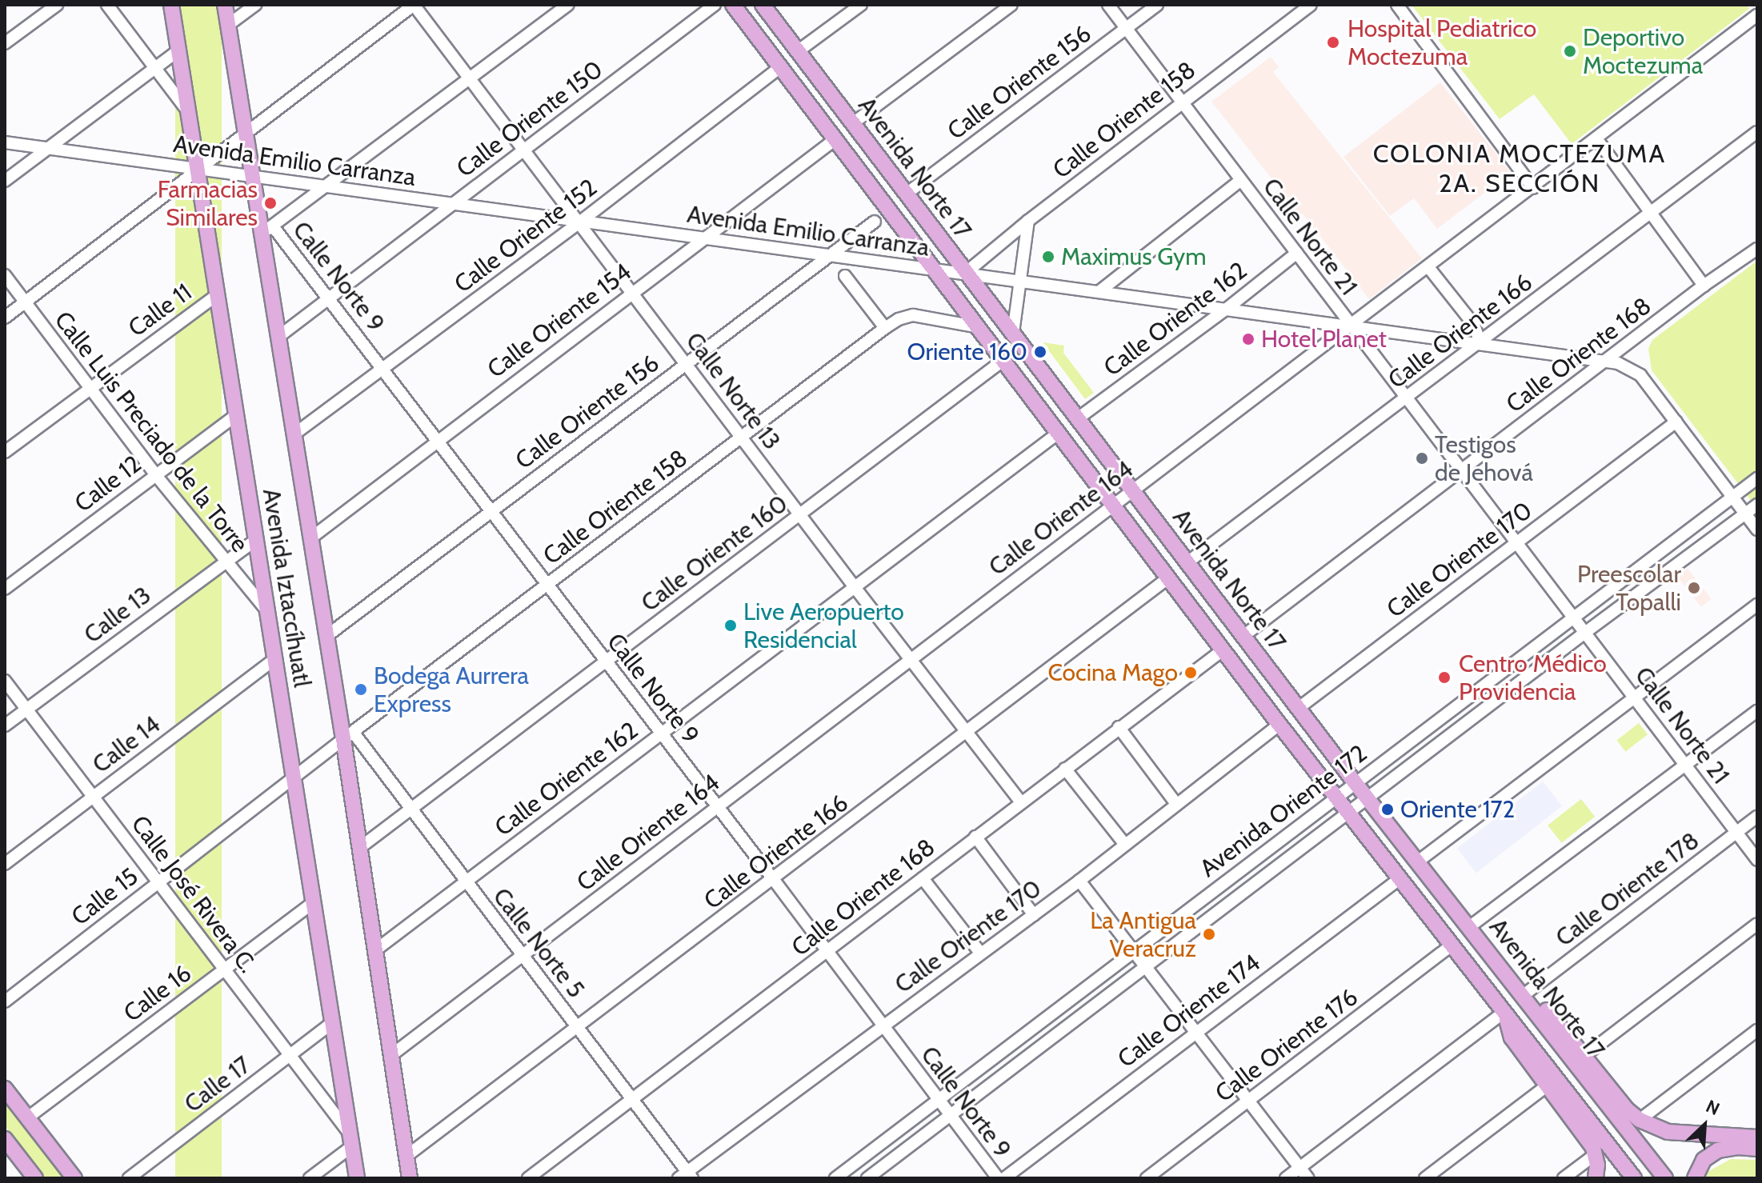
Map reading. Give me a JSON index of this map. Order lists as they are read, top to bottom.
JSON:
{
  "streets": {
    "main road": ["Avenida Norte 17", "Avenida Iztaccíhuatl"],
    "street": [
      "Calle Oriente 156",
      "Calle Oriente 150",
      "Calle Oriente 158",
      "Avenida Emilio Carranza",
      "Calle Oriente 152",
      "Calle Norte 21",
      "Calle Norte 9",
      "Calle 11",
      "Calle Oriente 162",
      "Calle Oriente 154",
      "Calle Oriente 166",
      "Calle Oriente 168",
      "Calle Norte 13",
      "Calle Luis Preciado de la Torre",
      "Calle 12",
      "Calle Oriente 164",
      "Calle Oriente 160",
      "Calle Oriente 170",
      "Calle 13",
      "Calle 14",
      "Avenida Oriente 172",
      "Calle Oriente 178",
      "Calle José Rivera C.",
      "Calle 15",
      "Calle Norte 5",
      "Calle 16",
      "Calle Oriente 174",
      "Calle Oriente 176",
      "Calle 17"
    ]
  },
  "crossings": [
    ["Calle Oriente 156", "Avenida Emilio Carranza"],
    ["Calle Oriente 156", "Avenida Norte 17"],
    ["Calle Oriente 156", "Calle Norte 21"],
    ["Calle Oriente 156", "Calle Norte 9"],
    ["Calle Oriente 156", "Calle Norte 13"],
    ["Calle Oriente 156", "Avenida Iztaccíhuatl"],
    ["Calle Oriente 150", "Avenida Emilio Carranza"],
    ["Calle Oriente 150", "Calle Norte 9"],
    ["Calle Oriente 150", "Calle Norte 13"],
    ["Calle Oriente 150", "Avenida Iztaccíhuatl"],
    ["Calle Oriente 158", "Avenida Emilio Carranza"],
    ["Calle Oriente 158", "Avenida Norte 17"],
    ["Calle Oriente 158", "Calle Norte 21"],
    ["Calle Oriente 158", "Calle Norte 9"],
    ["Calle Oriente 158", "Calle Norte 13"],
    ["Calle Oriente 158", "Avenida Iztaccíhuatl"],
    ["Calle Oriente 158", "Calle 15"],
    ["Calle Oriente 158", "Calle Norte 5"],
    ["Avenida Emilio Carranza", "Avenida Norte 17"],
    ["Avenida Emilio Carranza", "Calle Oriente 152"],
    ["Avenida Emilio Carranza", "Calle Norte 21"],
    ["Avenida Emilio Carranza", "Calle Oriente 162"],
    ["Avenida Emilio Carranza", "Calle Oriente 154"],
    ["Avenida Emilio Carranza", "Calle Oriente 166"],
    ["Avenida Emilio Carranza", "Calle Oriente 168"],
    ["Avenida Emilio Carranza", "Calle Norte 13"],
    ["Avenida Emilio Carranza", "Calle Oriente 164"],
    ["Avenida Emilio Carranza", "Calle Oriente 170"],
    ["Avenida Emilio Carranza", "Avenida Iztaccíhuatl"],
    ["Avenida Emilio Carranza", "Avenida Oriente 172"],
    ["Avenida Norte 17", "Calle Oriente 152"],
    ["Avenida Norte 17", "Calle Oriente 162"],
    ["Avenida Norte 17", "Calle Oriente 154"],
    ["Avenida Norte 17", "Calle Oriente 166"],
    ["Avenida Norte 17", "Calle Oriente 168"],
    ["Avenida Norte 17", "Calle Oriente 164"],
    ["Avenida Norte 17", "Calle Oriente 160"],
    ["Avenida Norte 17", "Calle Oriente 170"],
    ["Avenida Norte 17", "Avenida Oriente 172"],
    ["Avenida Norte 17", "Calle Oriente 178"],
    ["Avenida Norte 17", "Calle Oriente 174"],
    ["Avenida Norte 17", "Calle Oriente 176"],
    ["Calle Oriente 152", "Calle Norte 9"],
    ["Calle Oriente 152", "Calle Norte 13"],
    ["Calle Oriente 152", "Avenida Iztaccíhuatl"],
    ["Calle Norte 21", "Calle Oriente 162"],
    ["Calle Norte 21", "Calle Oriente 166"],
    ["Calle Norte 21", "Calle Oriente 168"],
    ["Calle Norte 21", "Calle Oriente 164"],
    ["Calle Norte 21", "Calle Oriente 170"],
    ["Calle Norte 21", "Avenida Oriente 172"],
    ["Calle Norte 21", "Calle Oriente 178"],
    ["Calle Norte 9", "Calle Oriente 162"],
    ["Calle Norte 9", "Calle Oriente 154"],
    ["Calle Norte 9", "Calle Oriente 166"],
    ["Calle Norte 9", "Calle Oriente 168"],
    ["Calle Norte 9", "Calle Oriente 164"],
    ["Calle Norte 9", "Calle Oriente 160"],
    ["Calle Norte 9", "Calle Oriente 170"],
    ["Calle Norte 9", "Avenida Iztaccíhuatl"],
    ["Calle Norte 9", "Avenida Oriente 172"],
    ["Calle 11", "Calle Luis Preciado de la Torre"],
    ["Calle 11", "Avenida Iztaccíhuatl"],
    ["Calle Oriente 162", "Calle Norte 13"],
    ["Calle Oriente 162", "Avenida Iztaccíhuatl"],
    ["Calle Oriente 162", "Calle Norte 5"],
    ["Calle Oriente 154", "Calle Norte 13"],
    ["Calle Oriente 154", "Avenida Iztaccíhuatl"],
    ["Calle Oriente 166", "Calle Norte 13"],
    ["Calle Oriente 166", "Avenida Iztaccíhuatl"],
    ["Calle Oriente 166", "Calle Norte 5"],
    ["Calle Oriente 168", "Calle Norte 13"],
    ["Calle Oriente 168", "Calle Norte 5"],
    ["Calle Norte 13", "Calle Oriente 164"],
    ["Calle Norte 13", "Calle Oriente 160"],
    ["Calle Luis Preciado de la Torre", "Calle 12"],
    ["Calle Luis Preciado de la Torre", "Avenida Iztaccíhuatl"],
    ["Calle Luis Preciado de la Torre", "Calle 13"],
    ["Calle 12", "Avenida Iztaccíhuatl"],
    ["Calle Oriente 164", "Avenida Iztaccíhuatl"],
    ["Calle Oriente 164", "Calle Norte 5"],
    ["Calle Oriente 160", "Avenida Iztaccíhuatl"],
    ["Calle Oriente 160", "Calle Norte 5"],
    ["Calle Oriente 170", "Calle Norte 5"],
    ["Avenida Iztaccíhuatl", "Calle 13"],
    ["Avenida Iztaccíhuatl", "Calle 14"],
    ["Avenida Iztaccíhuatl", "Calle José Rivera C."],
    ["Avenida Iztaccíhuatl", "Calle 15"],
    ["Avenida Iztaccíhuatl", "Calle Norte 5"],
    ["Avenida Iztaccíhuatl", "Calle 16"],
    ["Avenida Iztaccíhuatl", "Calle 17"],
    ["Calle 13", "Calle José Rivera C."],
    ["Calle 14", "Calle José Rivera C."],
    ["Calle José Rivera C.", "Calle 15"],
    ["Calle José Rivera C.", "Calle 16"],
    ["Calle José Rivera C.", "Calle 17"]
  ],
  "districts": ["COLONIA MOCTEZUMA 2A. SECCIÓN"],
  "places": [
    "Hospital Pediatrico Moctezuma",
    "Deportivo Moctezuma",
    "Farmacias Similares",
    "Maximus Gym",
    "Hotel Planet",
    "Oriente 160",
    "Testigos de Jehová",
    "Preescolar Topalli",
    "Live Aeropuerto Residencial",
    "Cocina Mago",
    "Centro Médico Providencia",
    "Bodega Aurrera Express",
    "Oriente 172",
    "La Antigua Veracruz"
  ],
  "north": "top right"
}
